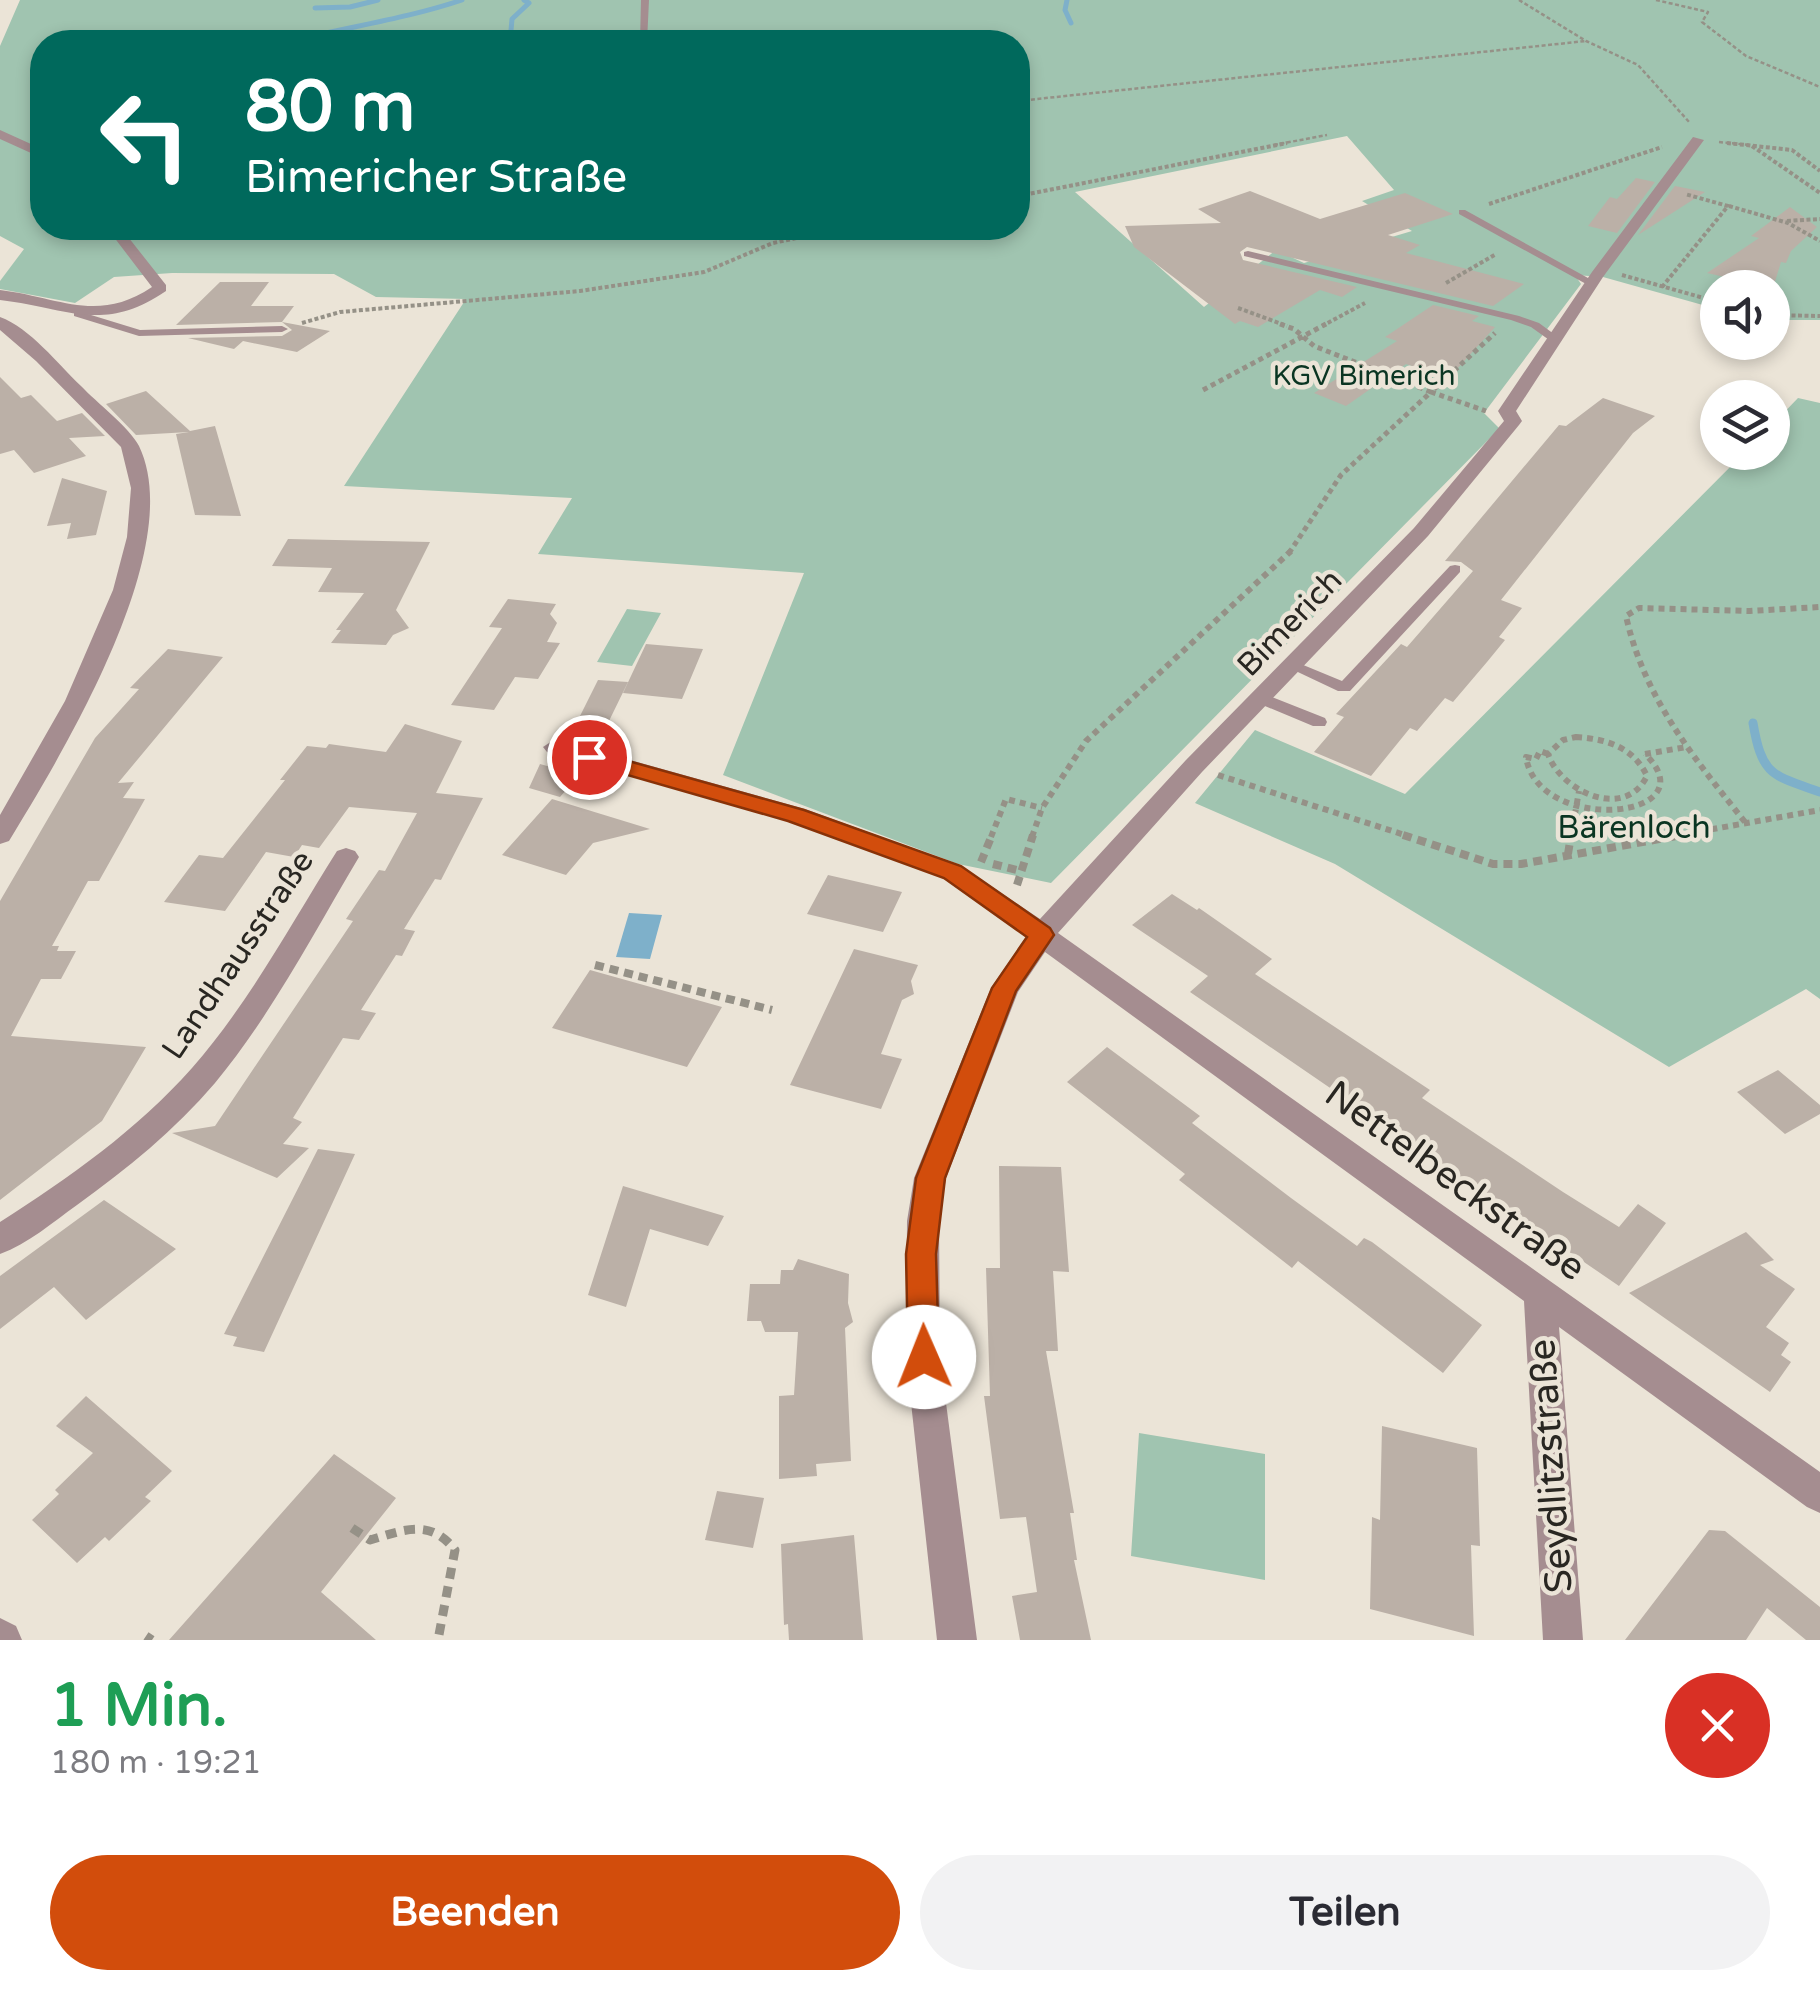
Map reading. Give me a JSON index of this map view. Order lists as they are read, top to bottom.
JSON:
{
  "streets": {
    "street": [
      "Bimerich",
      "Landhausstraße",
      "Nettelbeckstraße",
      "Seydlitzstraße"
    ]
  },
  "crossings": [
    ["Bimerich", "Nettelbeckstraße"],
    ["Nettelbeckstraße", "Seydlitzstraße"]
  ],
  "parks": ["KGV Bimerich", "Bärenloch"],
  "page": {
    "turn": ["80 m", "Bimericher Straße"],
    "heading": ["1 Min.", "180 m · 19:21"],
    "buttons": ["Beenden", "Teilen"]
  }
}
